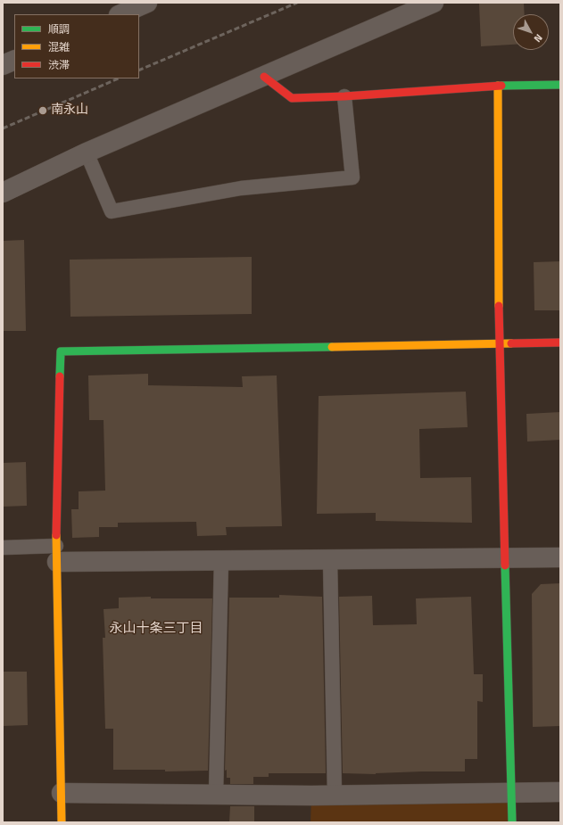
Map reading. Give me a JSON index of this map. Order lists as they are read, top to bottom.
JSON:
{
  "districts": ["永山十条三丁目"],
  "places": ["南永山"],
  "legend": ["順調", "混雑", "渋滞"],
  "north": "bottom right"
}
